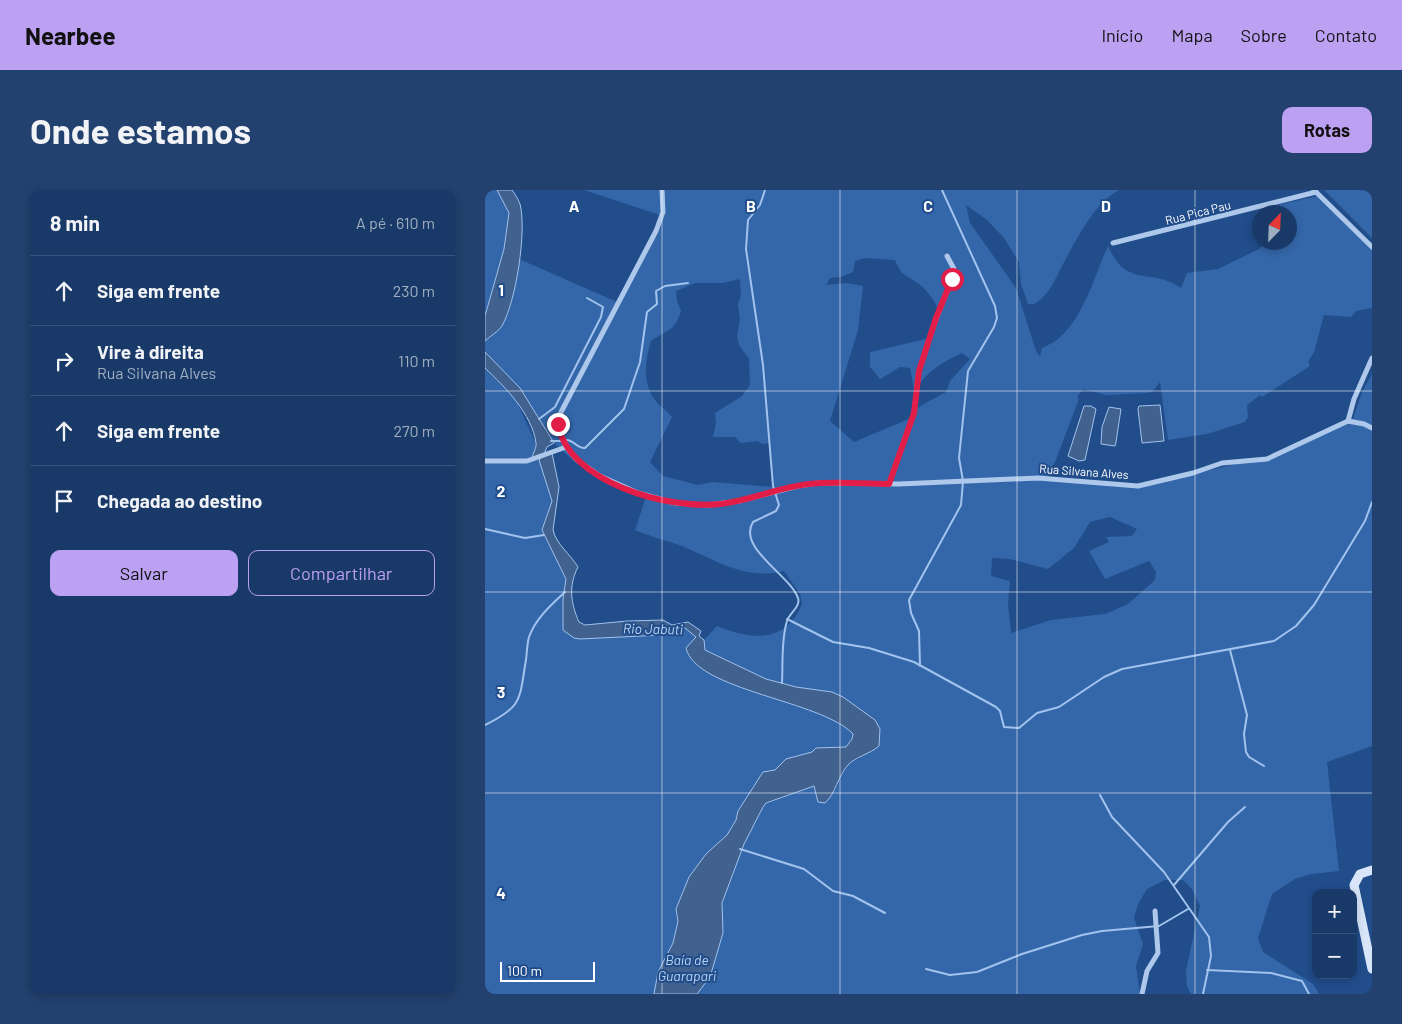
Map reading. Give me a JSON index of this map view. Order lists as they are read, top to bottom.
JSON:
{
  "streets": {
    "street": ["Rua Pica Pau", "Rua Silvana Alves"]
  },
  "water": ["Rio Jabuti", "Baía de Guarapari"],
  "scale_bar": "100 m",
  "north": "top right",
  "page": {
    "header": "Nearbee",
    "nav": [
      "Início",
      "Mapa",
      "Sobre",
      "Contato"
    ],
    "buttons": [
      "Rotas",
      ["Salvar", "Compartilhar"]
    ],
    "title": "Onde estamos",
    "heading": ["8 min", "A pé · 610 m"],
    "list": [
      ["Siga em frente", "230 m"],
      ["Vire à direita", "Rua Silvana Alves", "110 m"],
      ["Siga em frente", "270 m"],
      "Chegada ao destino"
    ],
    "map_buttons": ["+", "−"],
    "scale": "100 m"
  },
  "grid": {
    "columns": [
      "A",
      "B",
      "C",
      "D"
    ],
    "rows": [
      "1",
      "2",
      "3",
      "4"
    ]
  }
}
